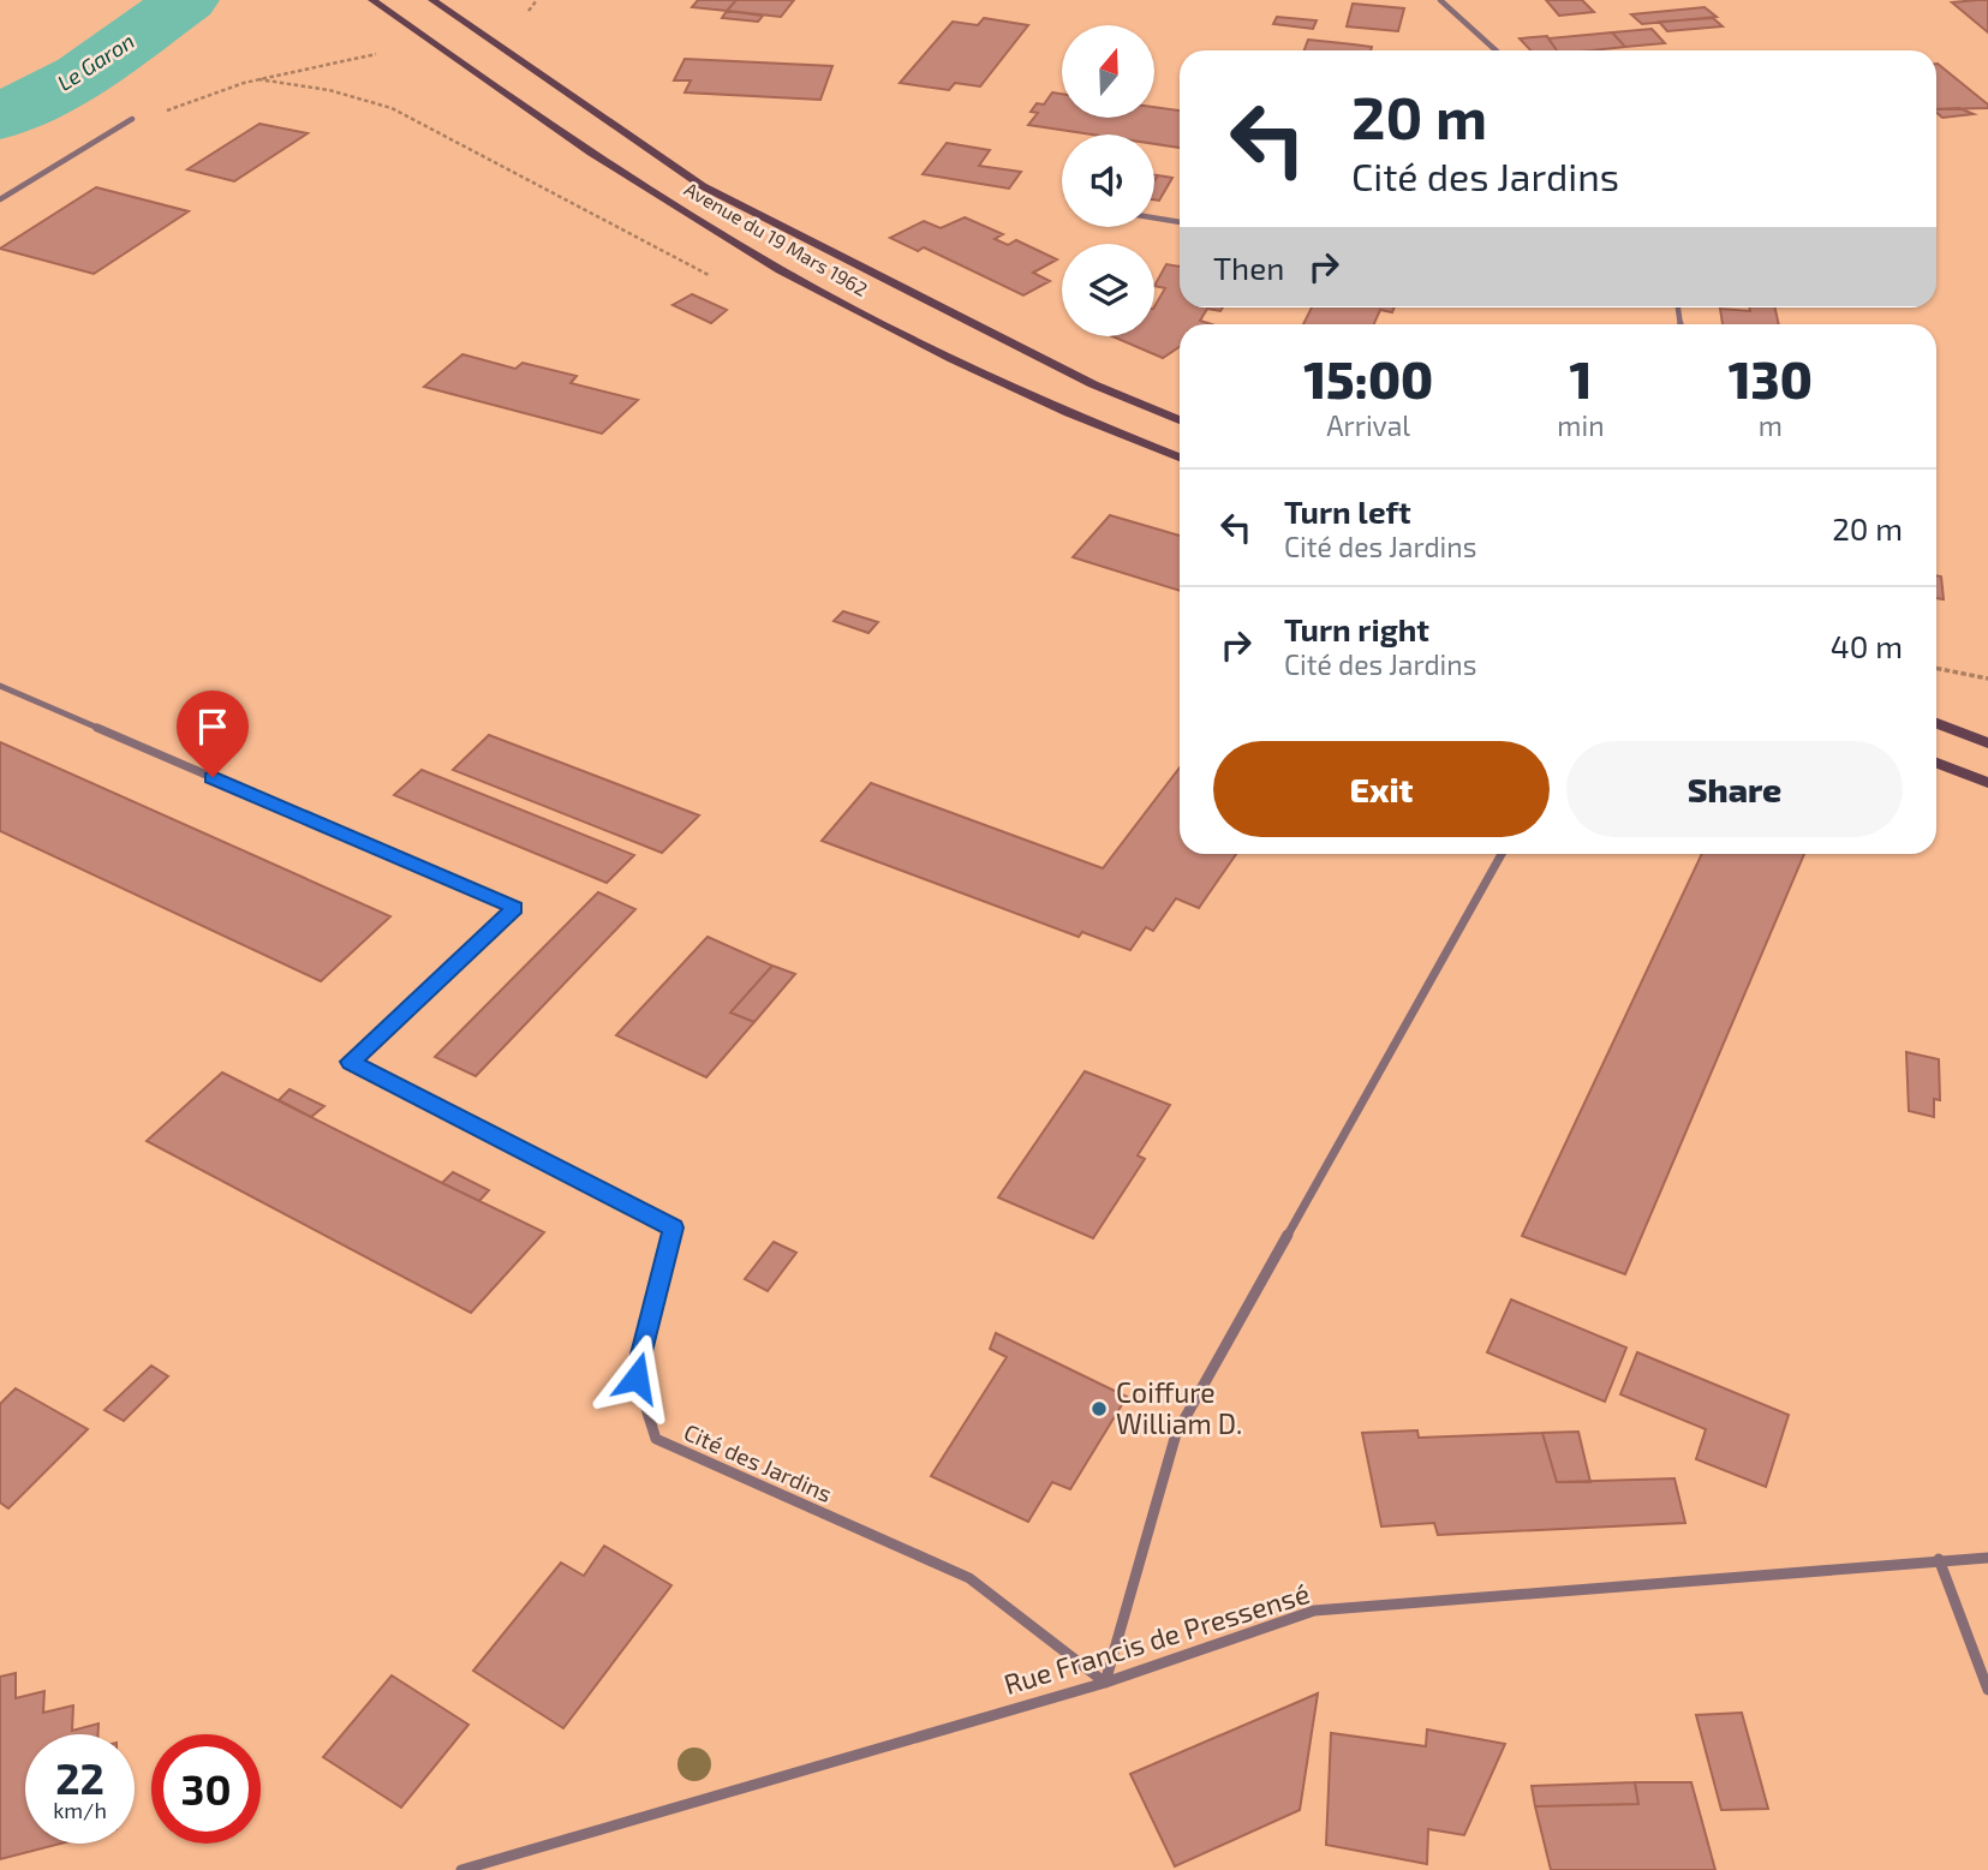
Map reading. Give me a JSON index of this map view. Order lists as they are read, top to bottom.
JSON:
{
  "streets": {
    "main road": ["Avenue du 19 Mars 1962"],
    "street": ["Cité des Jardins", "Rue Francis de Pressensé"]
  },
  "crossings": [
    ["Cité des Jardins", "Rue Francis de Pressensé"]
  ],
  "water": ["Le Garon"],
  "places": ["Coiffure William D."],
  "north": "top",
  "page": {
    "turn": ["20 m", "Cité des Jardins"],
    "then": "Then",
    "eta": [
      "15:00",
      "Arrival",
      "1",
      "min",
      "130",
      "m"
    ],
    "list": [
      {
        "name": "Turn left",
        "note": "Cité des Jardins",
        "value": "20 m"
      },
      {
        "name": "Turn right",
        "note": "Cité des Jardins",
        "value": "40 m"
      }
    ],
    "buttons": ["Exit", "Share"],
    "speed": "22 km/h",
    "limit": "30"
  }
}
